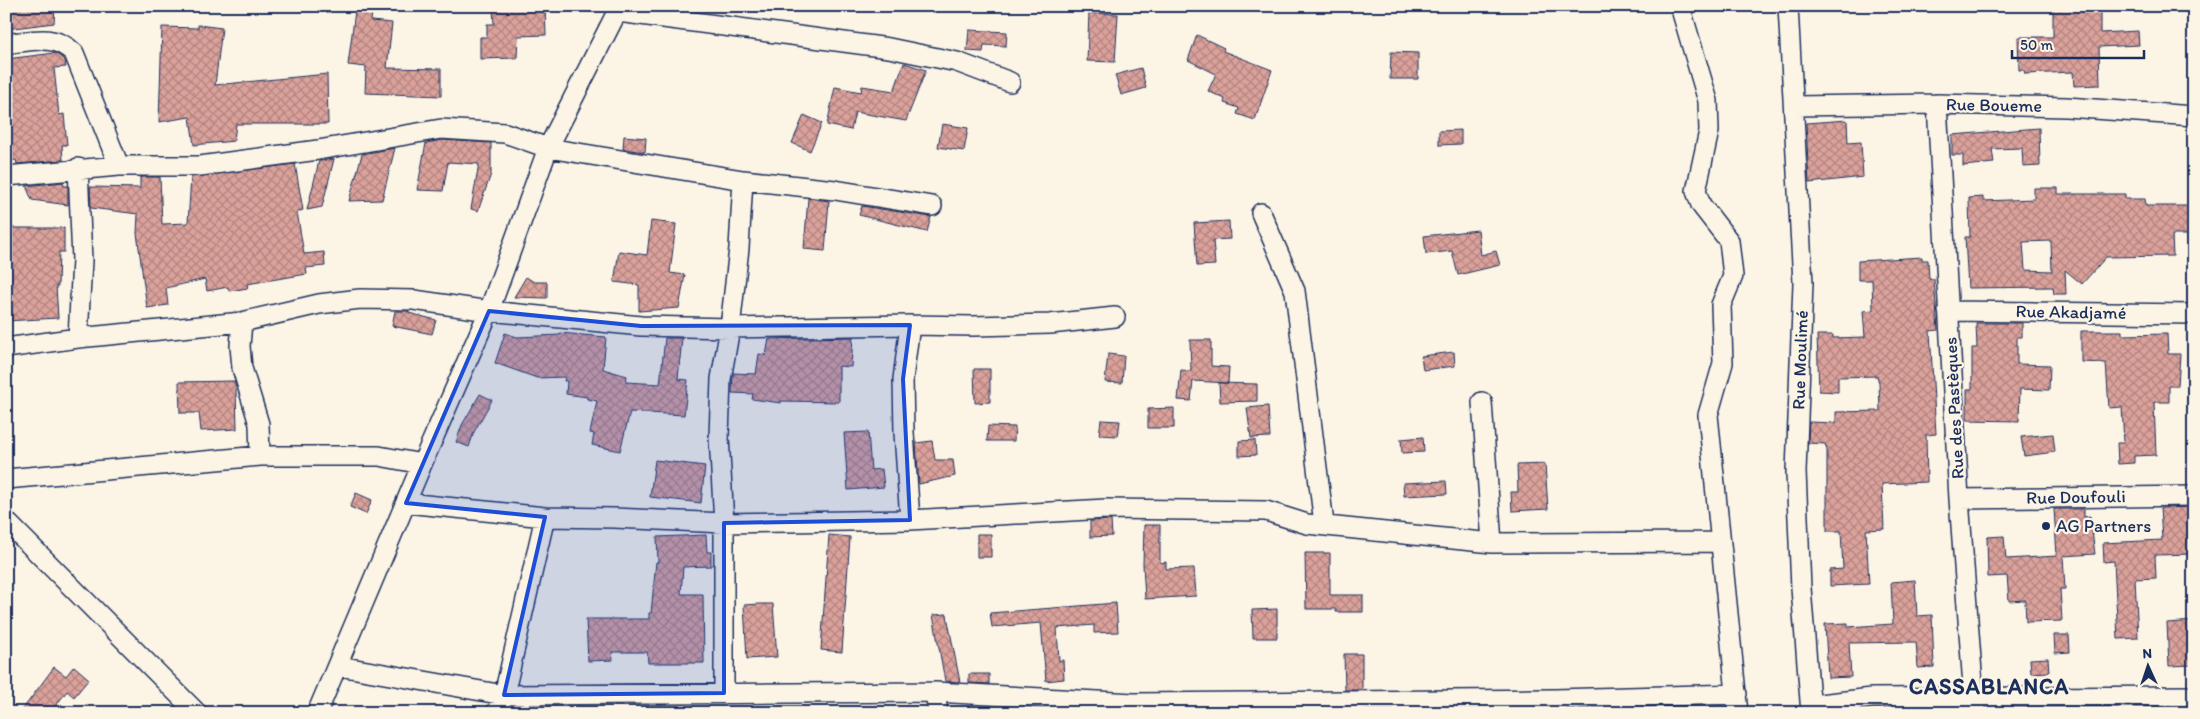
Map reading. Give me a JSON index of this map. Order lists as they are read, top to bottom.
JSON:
{
  "streets": {
    "street": [
      "Rue Boueme",
      "Rue Akadjamé",
      "Rue Moulimé",
      "Rue des Pastèques",
      "Rue Doufouli"
    ]
  },
  "crossings": [
    ["Rue Boueme", "Rue Moulimé"],
    ["Rue Boueme", "Rue des Pastèques"],
    ["Rue Akadjamé", "Rue des Pastèques"],
    ["Rue des Pastèques", "Rue Doufouli"]
  ],
  "districts": ["CASSABLANCA"],
  "places": ["AG Partners"],
  "scale_bar": "50 m",
  "north": "top"
}
